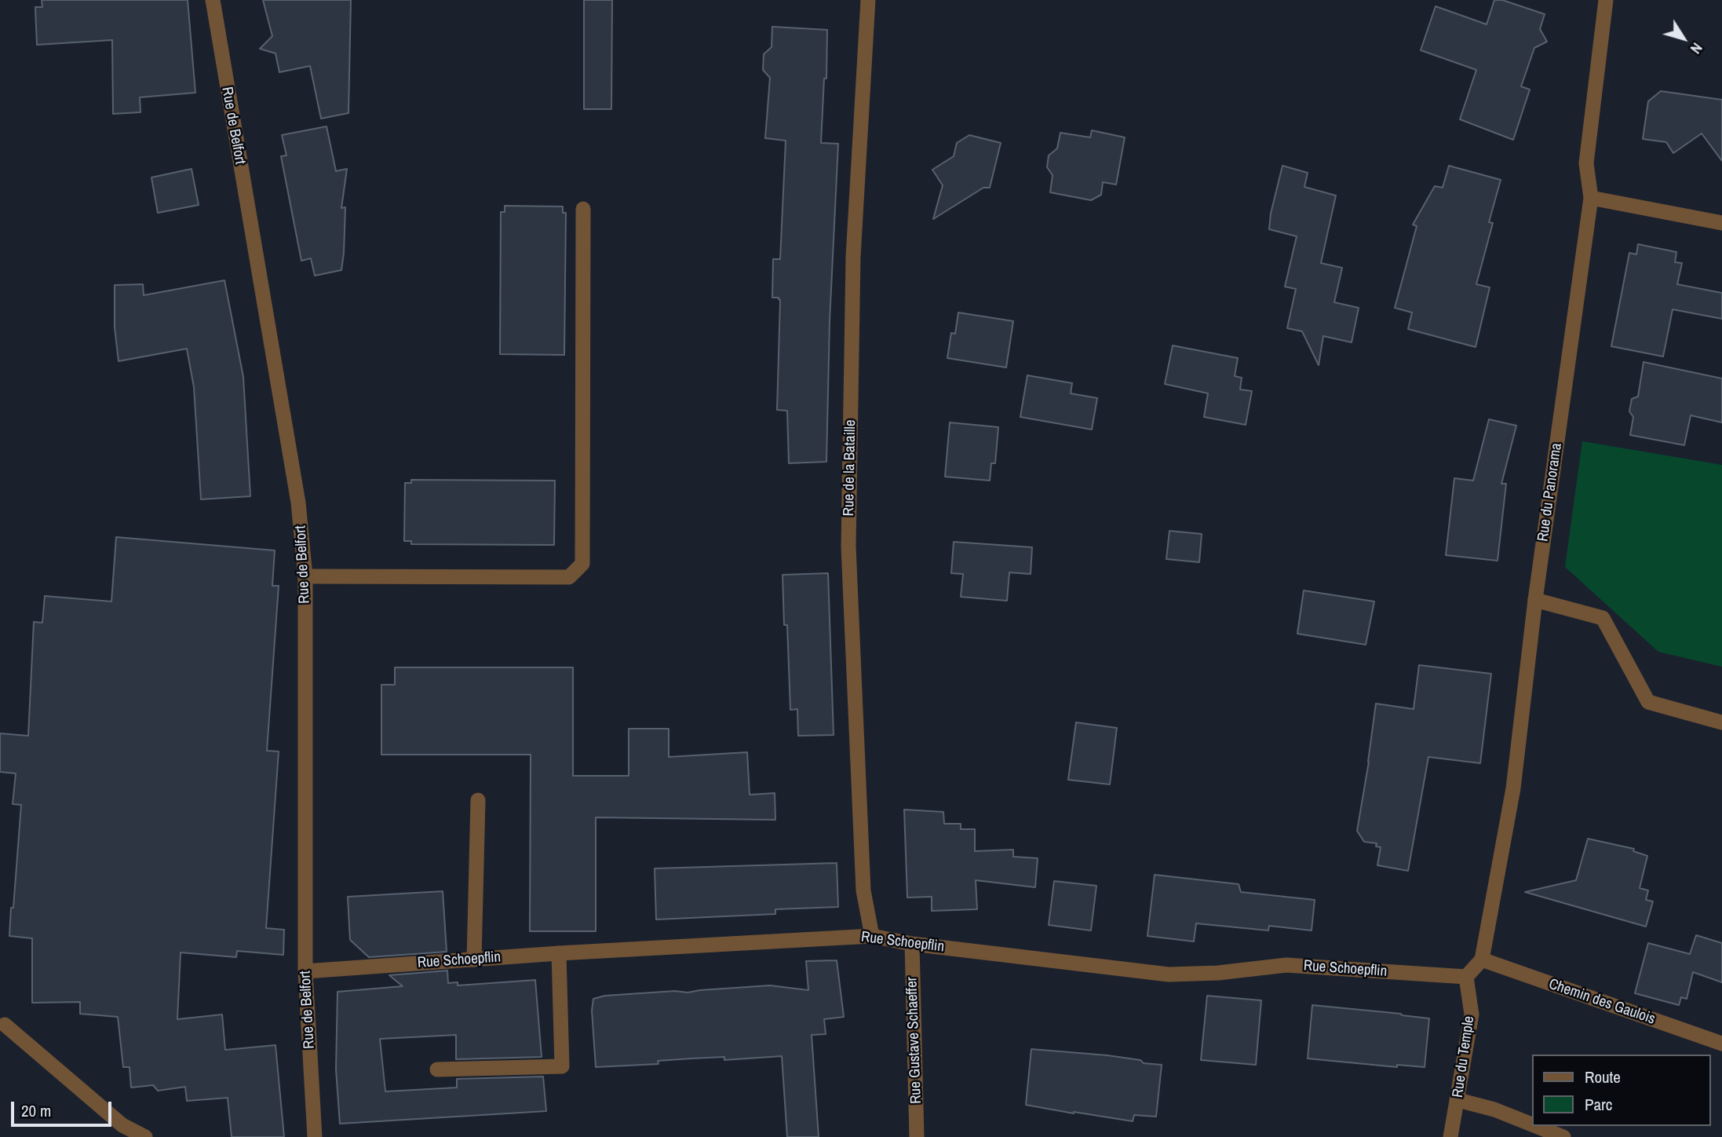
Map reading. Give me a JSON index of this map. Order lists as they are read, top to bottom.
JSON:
{
  "streets": {
    "street": [
      "Rue de Belfort",
      "Rue de la Bataille",
      "Rue du Panorama",
      "Rue Schoepflin",
      "Chemin des Gaulois",
      "Rue Gustave Schaeffer",
      "Rue du Temple"
    ]
  },
  "crossings": [
    ["Rue de Belfort", "Rue Schoepflin"],
    ["Rue de la Bataille", "Rue Schoepflin"],
    ["Rue du Panorama", "Chemin des Gaulois"],
    ["Rue Schoepflin", "Rue Gustave Schaeffer"],
    ["Rue Schoepflin", "Rue du Temple"]
  ],
  "legend": ["Route", "Parc"],
  "scale_bar": "20 m",
  "north": "bottom right"
}
